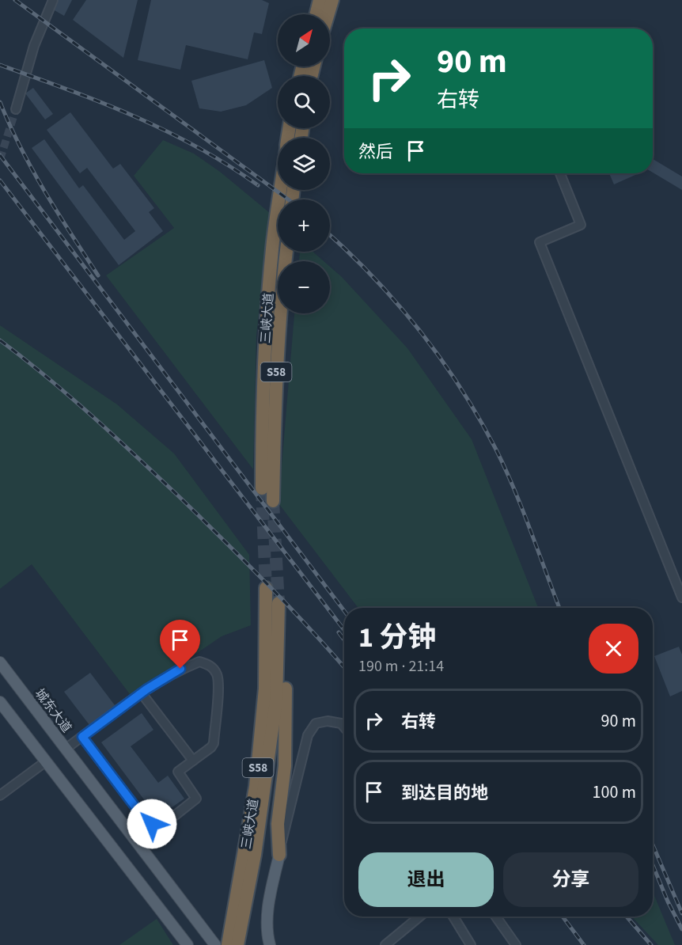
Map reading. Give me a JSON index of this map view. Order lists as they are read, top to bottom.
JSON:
{
  "streets": {
    "highway": ["三峡大道", "S58"],
    "main road": ["城东大道"]
  },
  "north": "top right",
  "page": {
    "map_buttons": ["+", "−"],
    "turn": ["90 m", "右转"],
    "then": "然后",
    "heading": ["1 分钟", "190 m · 21:14"],
    "list": [
      {
        "name": "右转",
        "value": "90 m"
      },
      {
        "name": "到达目的地",
        "value": "100 m"
      }
    ],
    "buttons": ["退出", "分享"]
  }
}
